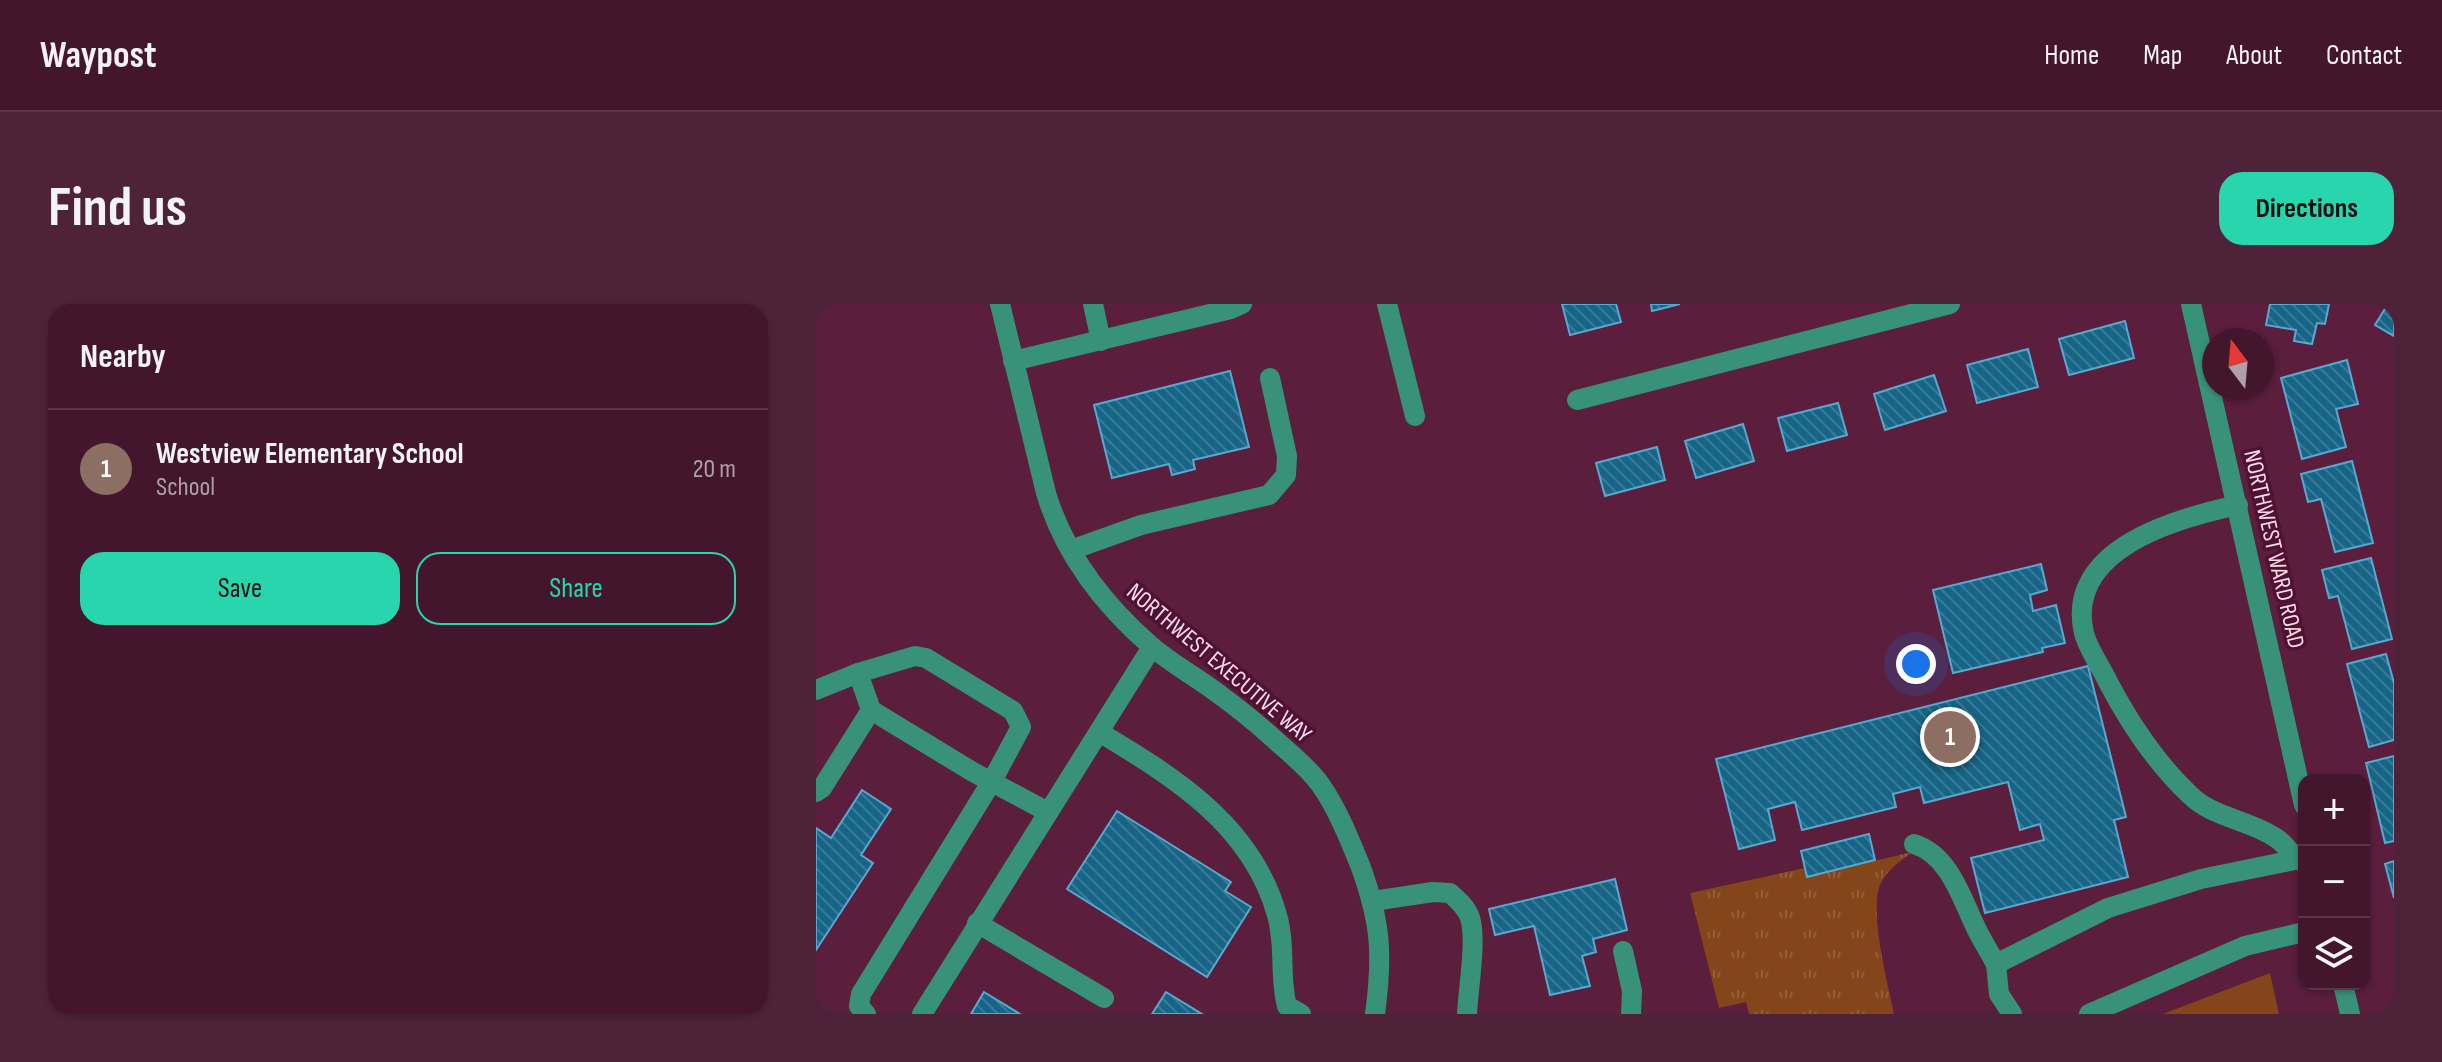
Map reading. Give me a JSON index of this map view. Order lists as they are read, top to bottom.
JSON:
{
  "streets": {
    "street": ["NORTHWEST WARD ROAD", "NORTHWEST EXECUTIVE WAY"]
  },
  "north": "top",
  "page": {
    "header": "Waypost",
    "nav": [
      "Home",
      "Map",
      "About",
      "Contact"
    ],
    "buttons": [
      "Directions",
      ["Save", "Share"]
    ],
    "title": "Find us",
    "heading": "Nearby",
    "list": [
      {
        "mark": "1",
        "name": "Westview Elementary School",
        "note": "School",
        "value": "20 m"
      }
    ],
    "pins": "1",
    "map_buttons": ["+", "−"]
  }
}
